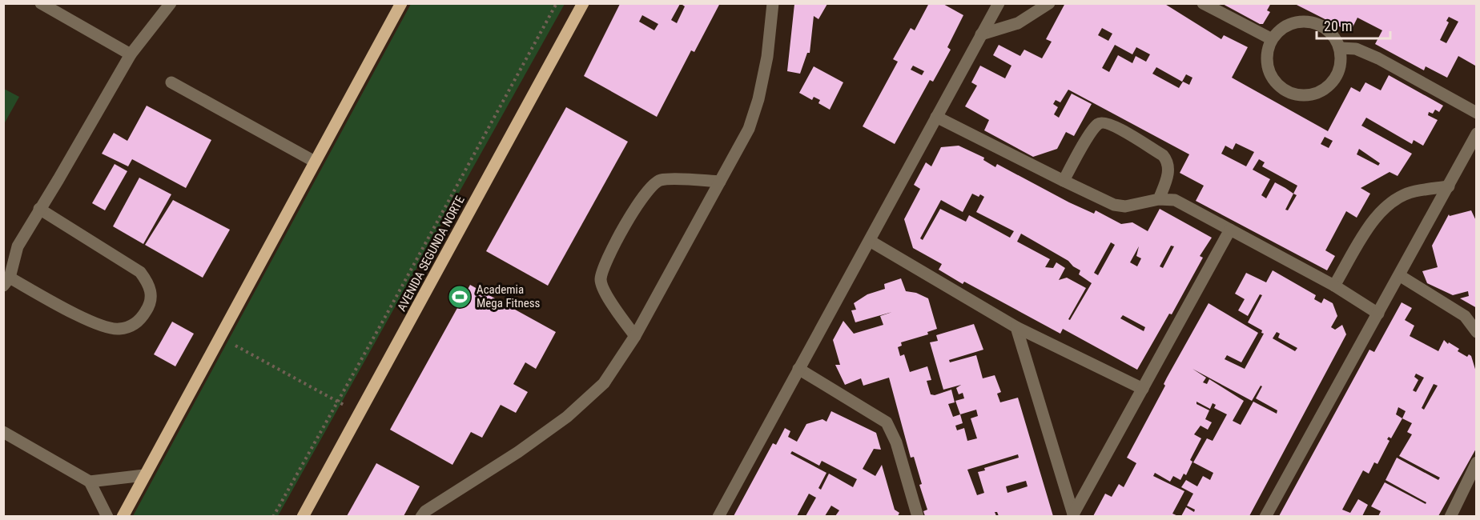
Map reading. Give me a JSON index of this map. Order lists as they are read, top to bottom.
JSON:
{
  "streets": {
    "main road": ["AVENIDA SEGUNDA NORTE"]
  },
  "places": {
    "sports": ["Academia Mega Fitness"]
  },
  "scale_bar": "20 m"
}
